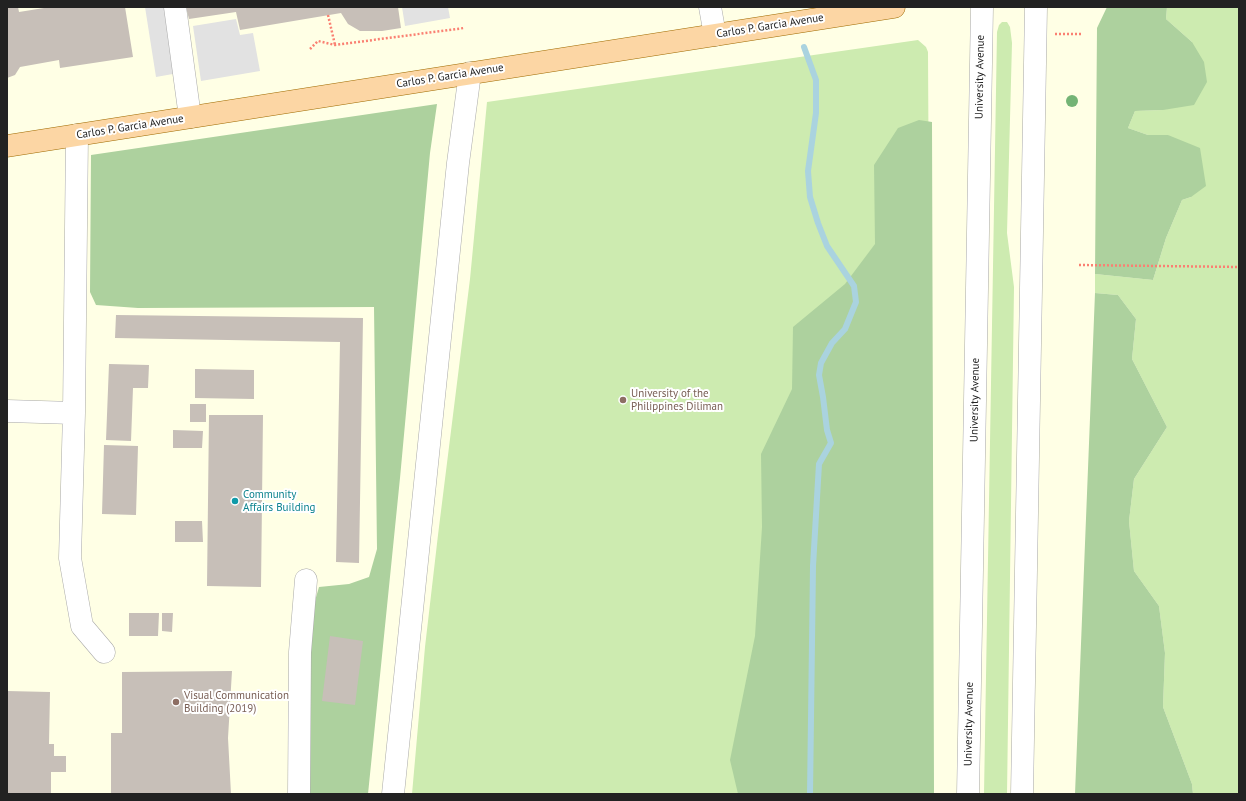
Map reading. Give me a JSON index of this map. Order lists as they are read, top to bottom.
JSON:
{
  "streets": {
    "main road": ["Carlos P. Garcia Avenue"],
    "street": ["University Avenue"]
  },
  "places": ["University of the Philippines Diliman", "Community Affairs Building", "Visual Communication Building (2019)"]
}
